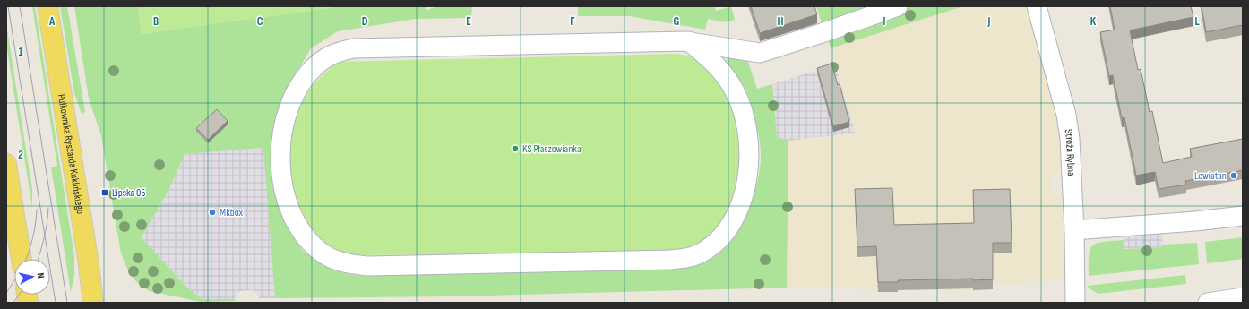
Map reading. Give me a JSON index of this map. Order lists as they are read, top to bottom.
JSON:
{
  "streets": {
    "main road": ["Pułkownika Ryszarda Kuklińskiego"],
    "street": ["Stróża Rybna"]
  },
  "places": {
    "other": ["KS Płaszowianka", "Lewiatan", "Mkbox"],
    "transit": ["Lipska 05"]
  },
  "north": "right",
  "grid": {
    "columns": [
      "A",
      "B",
      "C",
      "D",
      "E",
      "F",
      "G",
      "H",
      "I",
      "J",
      "K",
      "L"
    ],
    "rows": ["1", "2"]
  }
}
